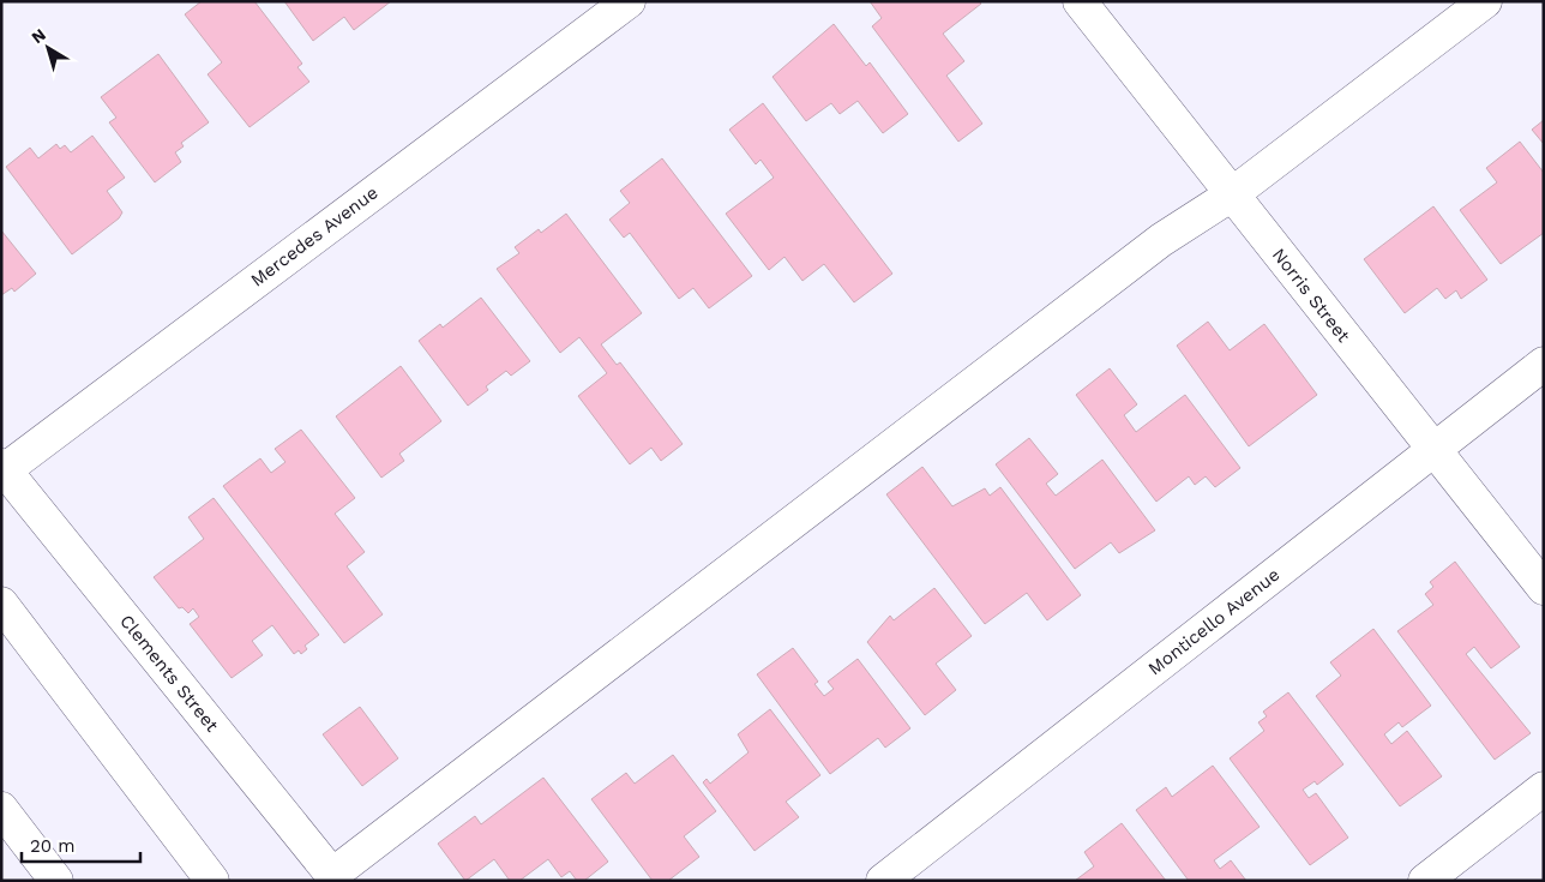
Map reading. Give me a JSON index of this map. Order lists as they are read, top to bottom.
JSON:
{
  "streets": {
    "street": [
      "Mercedes Avenue",
      "Norris Street",
      "Monticello Avenue",
      "Clements Street"
    ]
  },
  "crossings": [
    ["Mercedes Avenue", "Clements Street"],
    ["Norris Street", "Monticello Avenue"]
  ],
  "scale_bar": "20 m",
  "north": "top left"
}
